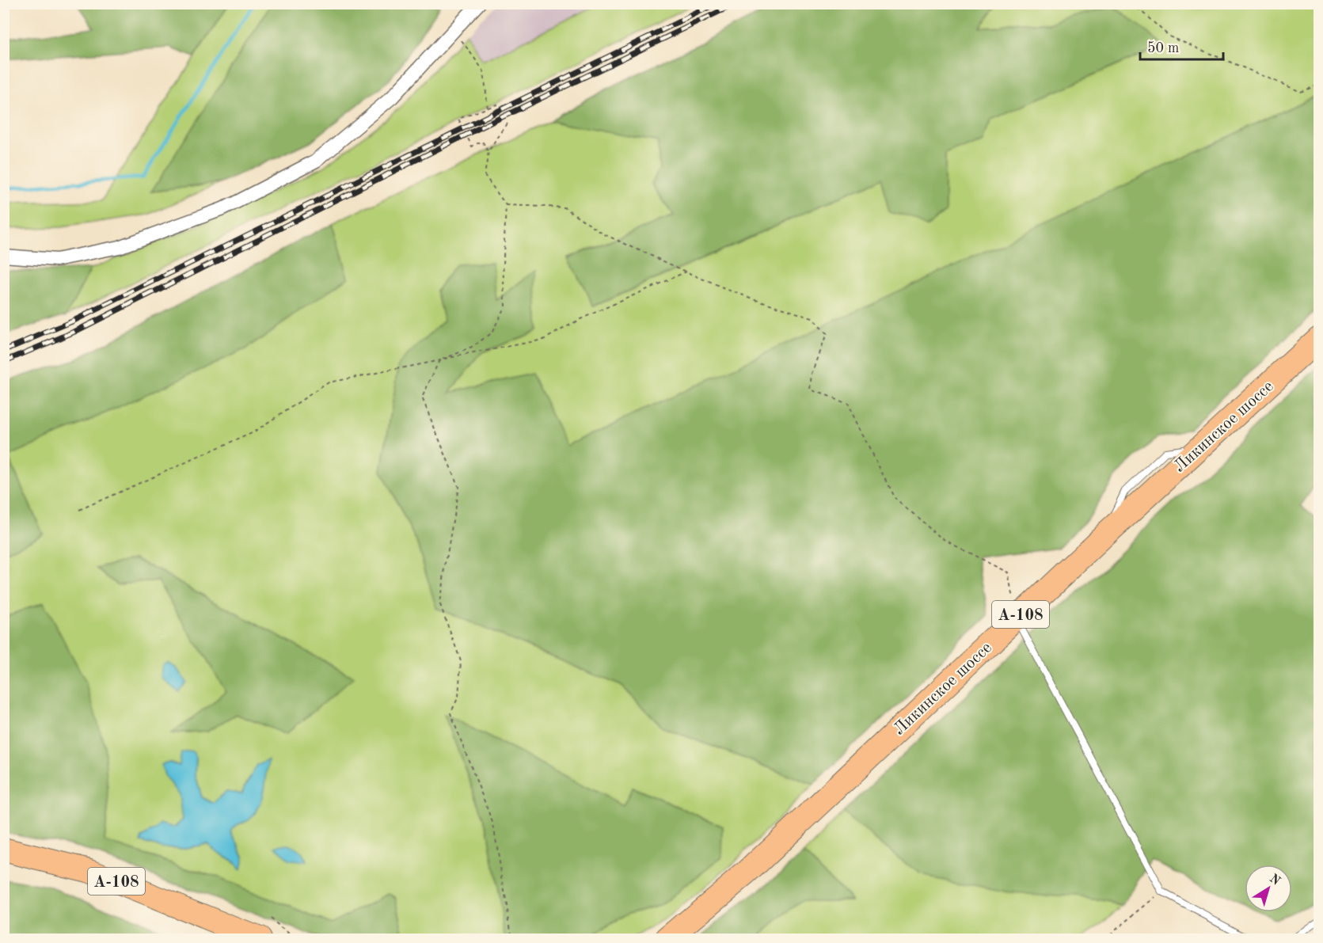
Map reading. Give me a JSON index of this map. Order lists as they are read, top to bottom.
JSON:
{
  "streets": {
    "highway": ["Ликинское шоссе", "А-108"]
  },
  "scale_bar": "50 m",
  "north": "top right"
}
